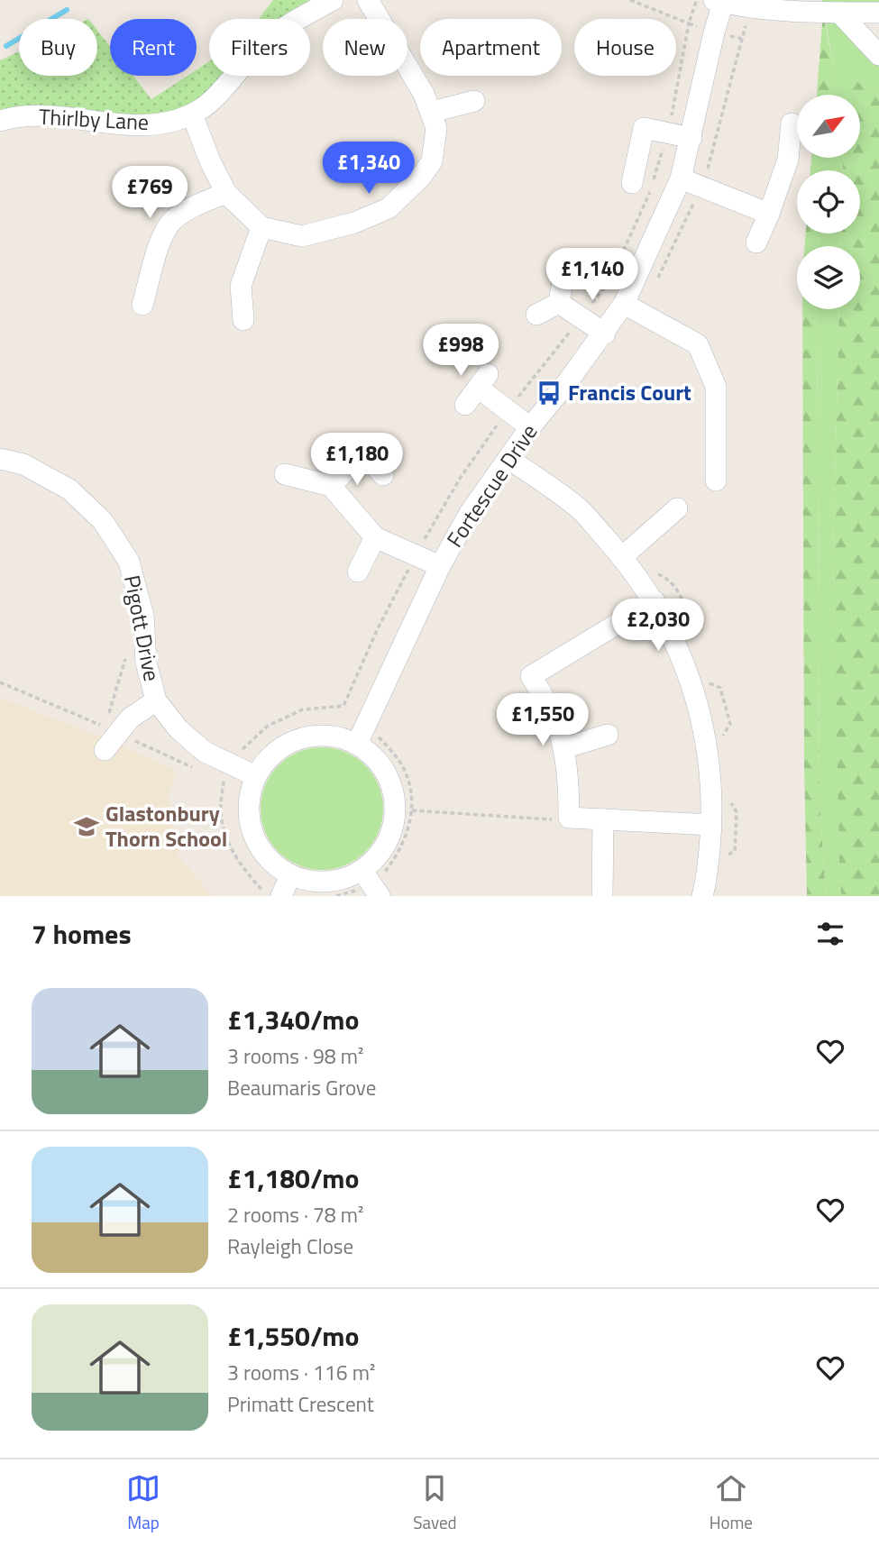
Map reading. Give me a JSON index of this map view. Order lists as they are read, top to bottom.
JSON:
{
  "streets": {
    "street": ["Thirlby Lane", "Fortescue Drive", "Pigott Drive"]
  },
  "crossings": [
    ["Fortescue Drive", "Pigott Drive"]
  ],
  "places": {
    "bus stop": ["Francis Court"],
    "school or university": ["Glastonbury Thorn School"]
  },
  "north": "top right",
  "page": {
    "chip": [
      "Buy",
      "Rent",
      "Filters",
      "New",
      "Apartment",
      "House"
    ],
    "price": [
      "£1,340",
      "£769",
      "£1,140",
      "£998",
      "£1,180",
      "£2,030",
      "£1,550"
    ],
    "heading": "7 homes",
    "list": [
      {
        "name": "£1,340/mo",
        "note": "3 rooms · 98 m² · Beaumaris Grove"
      },
      {
        "name": "£1,180/mo",
        "note": "2 rooms · 78 m² · Rayleigh Close"
      },
      {
        "name": "£1,550/mo",
        "note": "3 rooms · 116 m² · Primatt Crescent"
      }
    ],
    "tabs": ["Map", "Saved", "Home"]
  }
}
